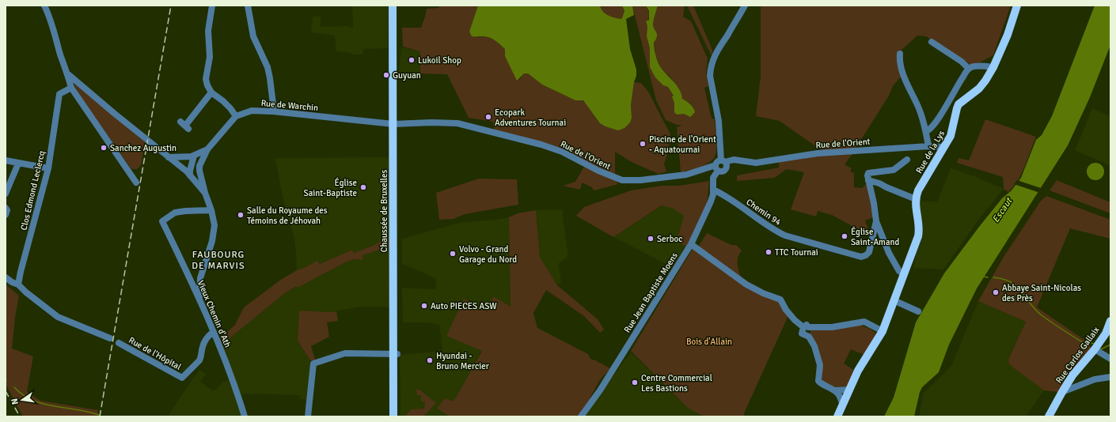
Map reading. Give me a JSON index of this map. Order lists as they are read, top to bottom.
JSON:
{
  "streets": {
    "main road": ["Rue de la Lys", "Chaussée de Bruxelles", "Rue Carlos Gallaix"],
    "street": [
      "Rue de Warchin",
      "Rue de l'Orient",
      "Clos Edmond Leclercq",
      "Chemin 94",
      "Rue Jean Baptiste Moens",
      "Vieux Chemin d'Ath",
      "Rue de l'Hôpital"
    ]
  },
  "crossings": [
    ["Rue de Warchin", "Rue de l'Orient"],
    ["Rue de Warchin", "Chaussée de Bruxelles"],
    ["Rue de l'Orient", "Rue de la Lys"],
    ["Rue de l'Orient", "Chaussée de Bruxelles"],
    ["Rue de l'Orient", "Rue Jean Baptiste Moens"],
    ["Chemin 94", "Rue Jean Baptiste Moens"],
    ["Vieux Chemin d'Ath", "Rue de l'Hôpital"]
  ],
  "districts": ["FAUBOURG DE MARVIS"],
  "water": ["Escaut"],
  "parks": ["Bois d'Allain"],
  "places": [
    "Lukoil Shop",
    "Guyuan",
    "Ecopark Adventures Tournai",
    "Piscine de l'Orient - Aquatournai",
    "Sanchez Augustin",
    "Église Saint-Baptiste",
    "Salle du Royaume des Témoins de Jéhovah",
    "Église Saint-Amand",
    "Serboc",
    "TTC Tournai",
    "Volvo - Grand Garage du Nord",
    "Abbaye Saint-Nicolas des Près",
    "Auto PIECES ASW",
    "Hyundai - Bruno Mercier",
    "Centre Commercial Les Bastions"
  ],
  "north": "left"
}
